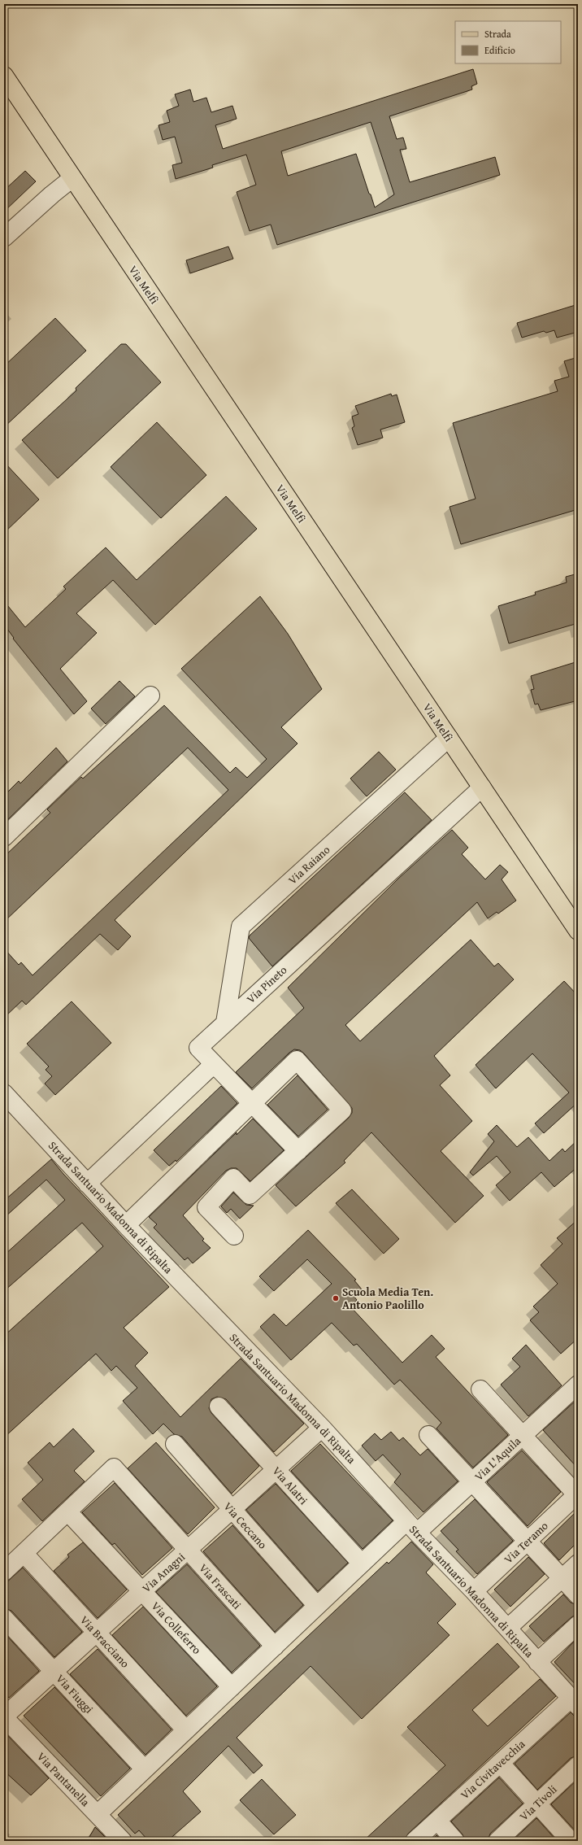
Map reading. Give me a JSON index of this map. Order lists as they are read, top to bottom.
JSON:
{
  "streets": {
    "main road": ["Via Melfi"],
    "street": [
      "Via Raiano",
      "Via Pineto",
      "Strada Santuario Madonna di Ripalta",
      "Via L'Aquila",
      "Via Alatri",
      "Via Ceccano",
      "Via Teramo",
      "Via Anagni",
      "Via Frascati",
      "Via Colleferro",
      "Via Bracciano",
      "Via Fiuggi",
      "Via Civitavecchia",
      "Via Pantanella",
      "Via Tivoli"
    ]
  },
  "crossings": [
    ["Via Melfi", "Via Raiano"],
    ["Via Melfi", "Via Pineto"],
    ["Via Raiano", "Via Pineto"],
    ["Strada Santuario Madonna di Ripalta", "Via L'Aquila"],
    ["Strada Santuario Madonna di Ripalta", "Via Teramo"],
    ["Strada Santuario Madonna di Ripalta", "Via Anagni"],
    ["Strada Santuario Madonna di Ripalta", "Via Civitavecchia"],
    ["Via L'Aquila", "Via Alatri"],
    ["Via L'Aquila", "Via Ceccano"],
    ["Via L'Aquila", "Via Frascati"],
    ["Via L'Aquila", "Via Colleferro"],
    ["Via L'Aquila", "Via Bracciano"],
    ["Via L'Aquila", "Via Fiuggi"],
    ["Via L'Aquila", "Via Pantanella"],
    ["Via Alatri", "Via Anagni"],
    ["Via Ceccano", "Via Anagni"],
    ["Via Anagni", "Via Frascati"],
    ["Via Anagni", "Via Colleferro"],
    ["Via Anagni", "Via Bracciano"],
    ["Via Anagni", "Via Fiuggi"],
    ["Via Anagni", "Via Pantanella"],
    ["Via Frascati", "Via Colleferro"]
  ],
  "places": ["Scuola Media Ten. Antonio Paolillo"],
  "legend": ["Strada", "Edificio"]
}
